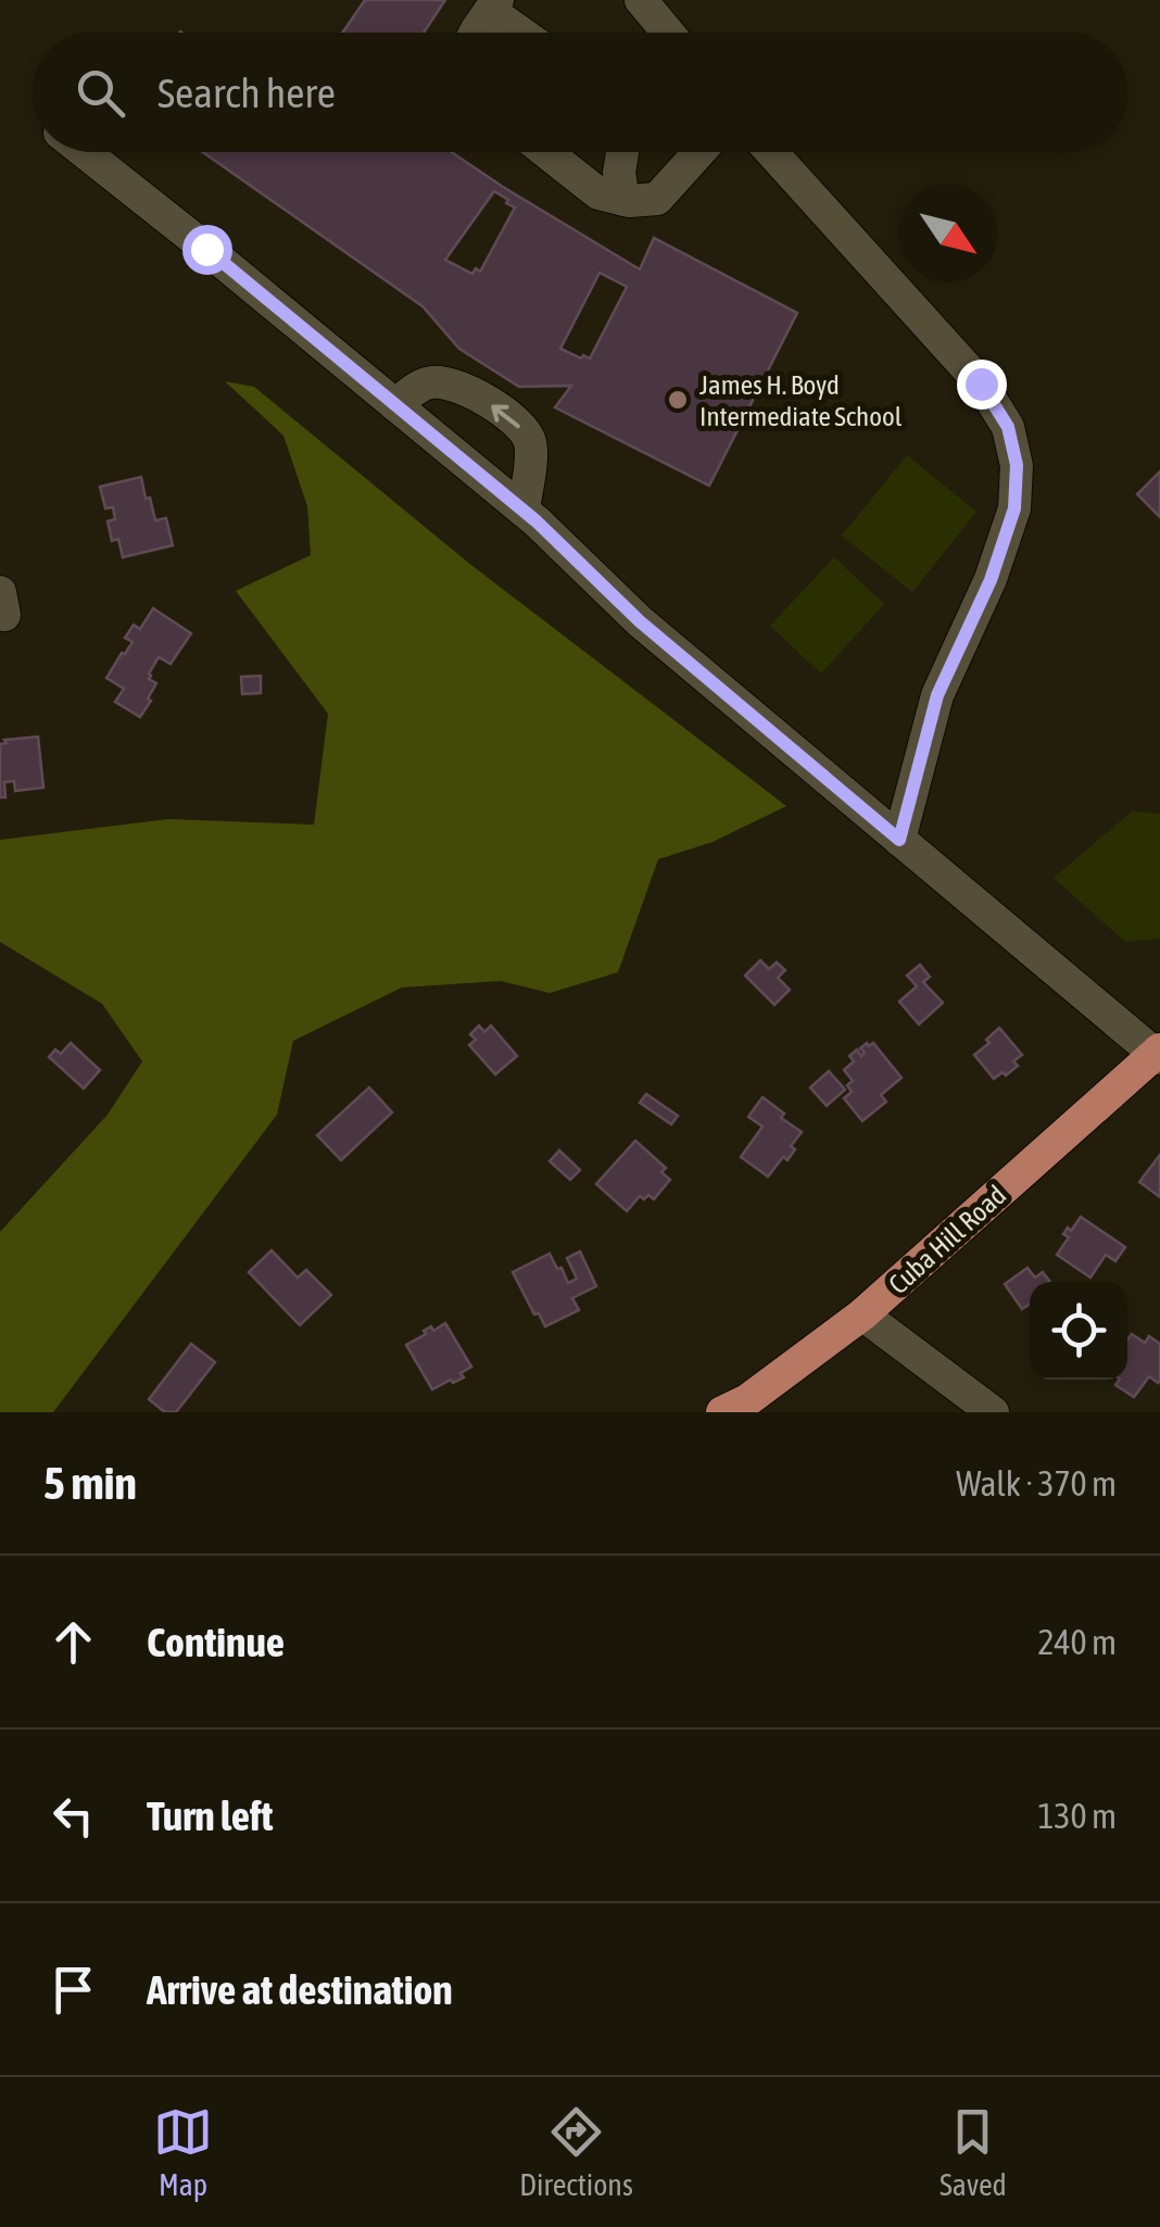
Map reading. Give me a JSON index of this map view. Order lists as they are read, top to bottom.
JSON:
{
  "streets": {
    "main road": ["Cuba Hill Road"]
  },
  "places": ["James H. Boyd Intermediate School"],
  "north": "bottom right",
  "page": {
    "search": "Search here",
    "heading": ["5 min", "Walk · 370 m"],
    "list": [
      ["Continue", "240 m"],
      ["Turn left", "130 m"],
      "Arrive at destination"
    ],
    "nav": ["Map", "Directions", "Saved"]
  }
}
